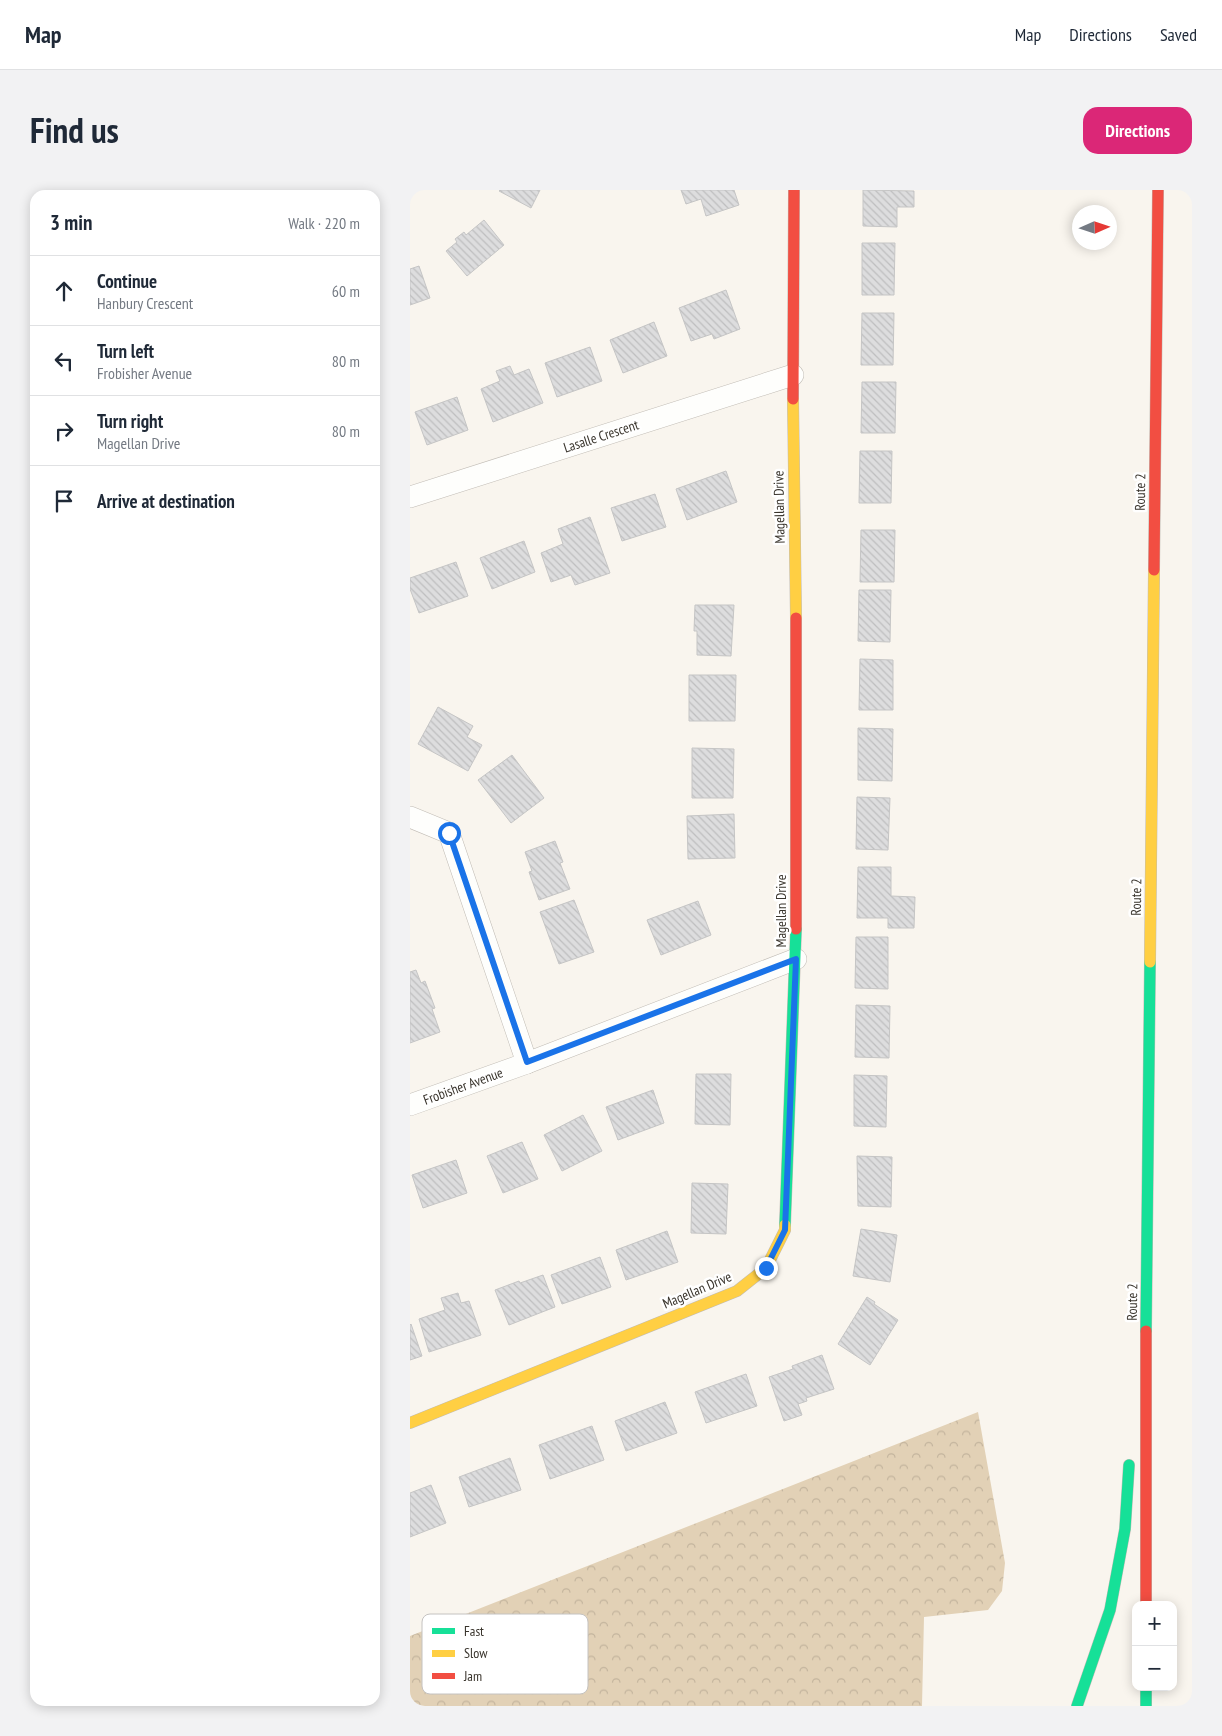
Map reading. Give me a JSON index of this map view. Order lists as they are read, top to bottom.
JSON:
{
  "streets": {
    "main road": ["Route 2", "Magellan Drive"],
    "street": ["Lasalle Crescent", "Frobisher Avenue"]
  },
  "crossings": [
    ["Lasalle Crescent", "Magellan Drive"],
    ["Magellan Drive", "Frobisher Avenue"]
  ],
  "legend": ["Fast", "Slow", "Jam"],
  "north": "right",
  "page": {
    "header": "Map",
    "nav": ["Map", "Directions", "Saved"],
    "title": "Find us",
    "buttons": "Directions",
    "heading": ["3 min", "Walk · 220 m"],
    "list": [
      ["Continue", "Hanbury Crescent", "60 m"],
      ["Turn left", "Frobisher Avenue", "80 m"],
      ["Turn right", "Magellan Drive", "80 m"],
      "Arrive at destination"
    ],
    "map_buttons": ["+", "−"]
  }
}
